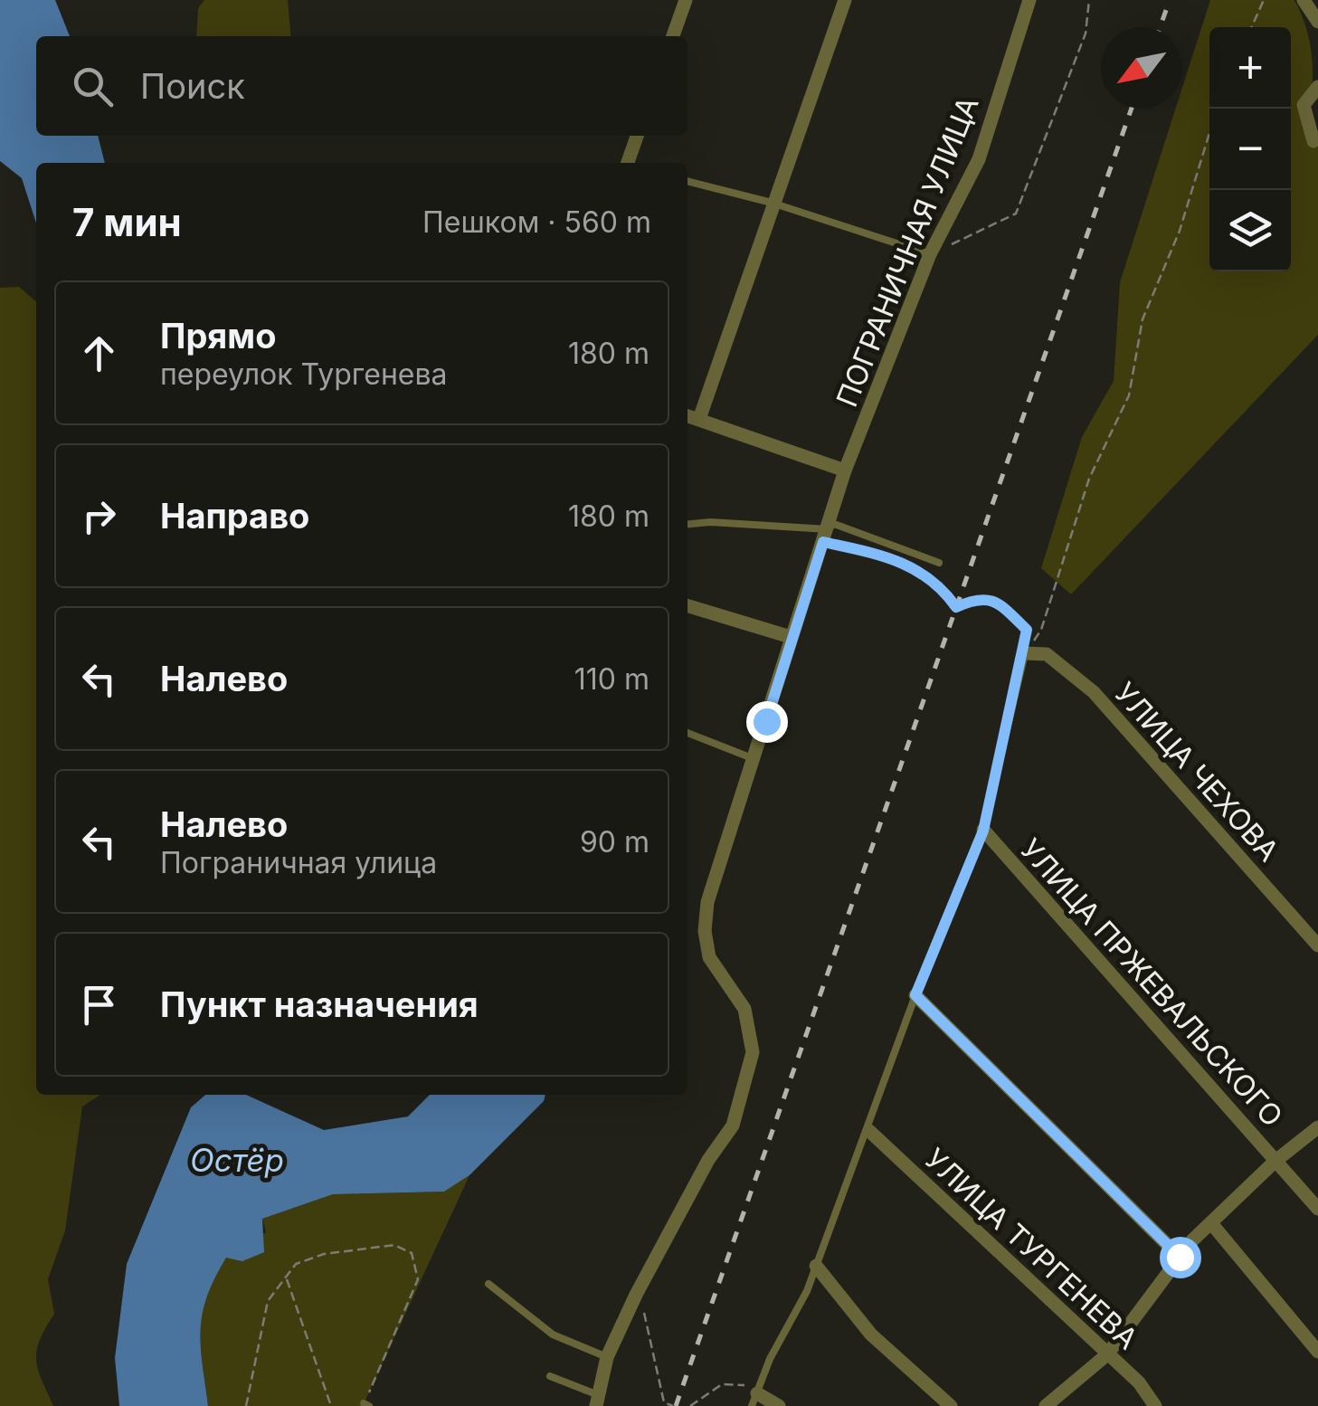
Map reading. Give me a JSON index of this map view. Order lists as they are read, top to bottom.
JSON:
{
  "streets": {
    "street": [
      "ПОГРАНИЧНАЯ УЛИЦА",
      "УЛИЦА ЧЕХОВА",
      "УЛИЦА ПРЖЕВАЛЬСКОГО",
      "УЛИЦА ТУРГЕНЕВА"
    ]
  },
  "water": ["Остёр"],
  "north": "bottom left",
  "page": {
    "map_buttons": ["+", "−"],
    "search": "Поиск",
    "heading": ["7 мин", "Пешком · 560 m"],
    "list": [
      ["Прямо", "переулок Тургенева", "180 m"],
      ["Направо", "180 m"],
      ["Налево", "110 m"],
      ["Налево", "Пограничная улица", "90 m"],
      "Пункт назначения"
    ]
  }
}
